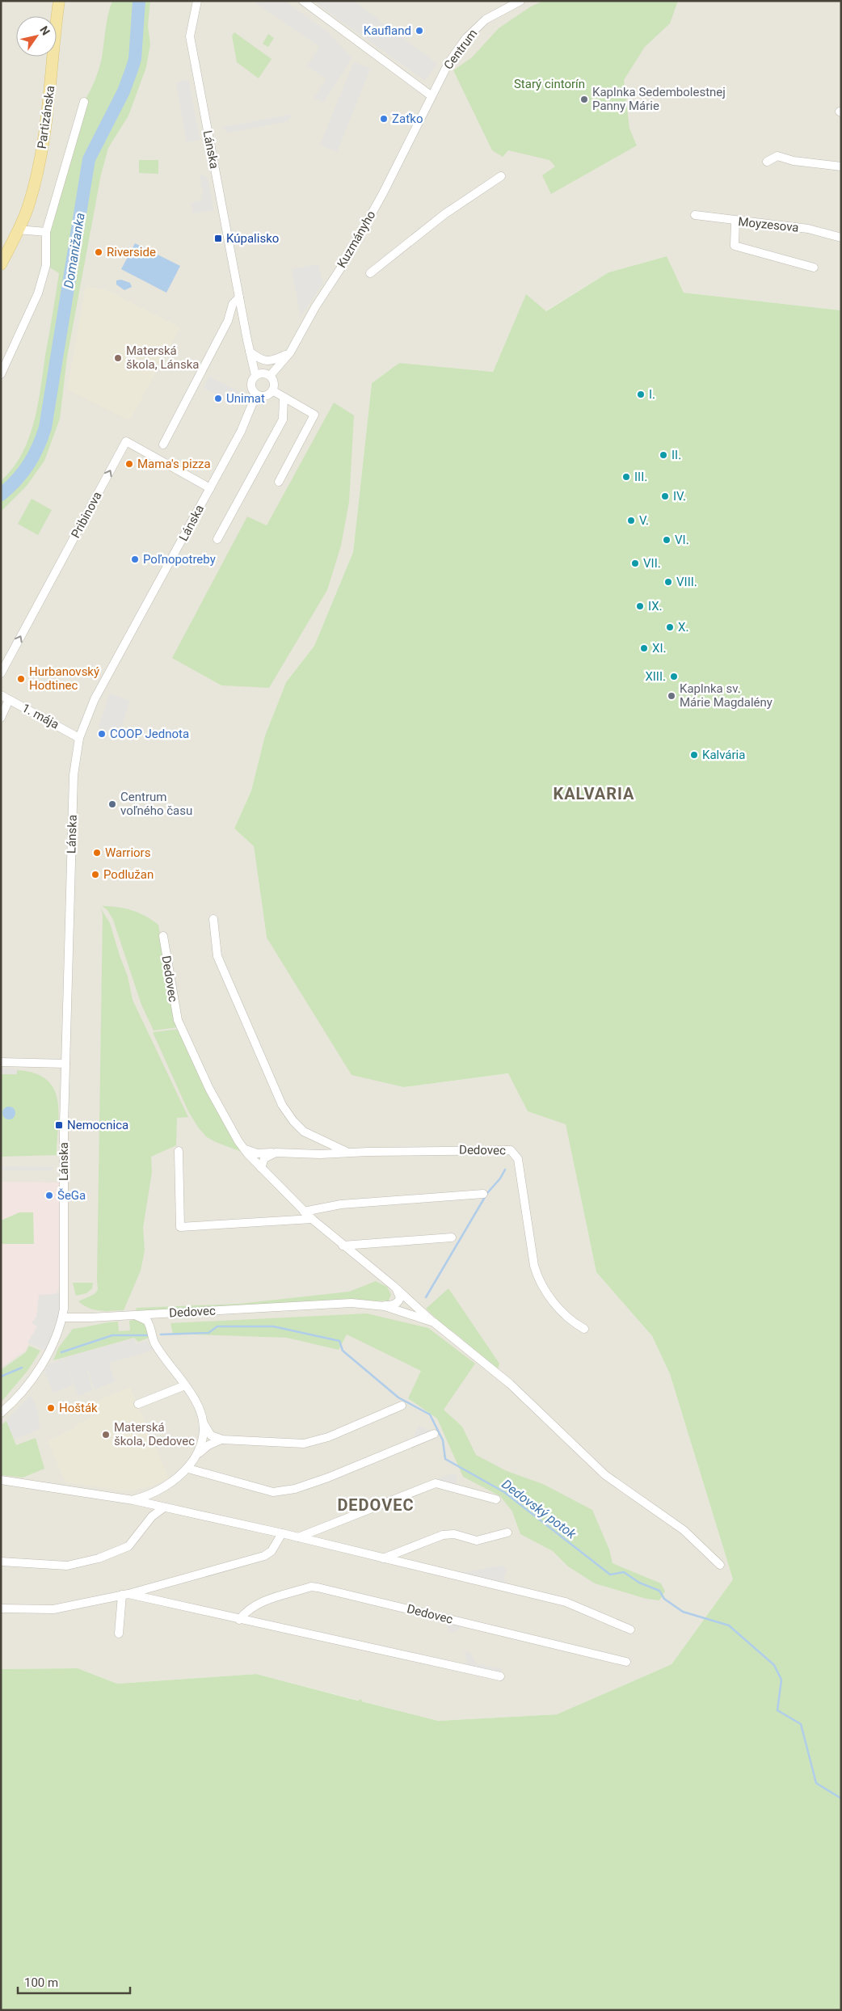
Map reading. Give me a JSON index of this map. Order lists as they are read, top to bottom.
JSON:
{
  "streets": {
    "main road": ["Partizánska"],
    "street": [
      "Centrum",
      "Lánska",
      "Moyzesova",
      "Kuzmányho",
      "Pribinova",
      "1. mája",
      "Dedovec"
    ]
  },
  "crossings": [
    ["Centrum", "Kuzmányho"],
    ["Lánska", "Kuzmányho"],
    ["Lánska", "Pribinova"],
    ["Lánska", "1. mája"],
    ["Lánska", "Dedovec"]
  ],
  "districts": ["KALVARIA", "DEDOVEC"],
  "water": ["Domanižanka", "Dedovský potok"],
  "parks": ["Starý cintorín"],
  "places": {
    "other": [
      "Kaufland",
      "Kaplnka Sedembolestnej Panny Márie",
      "Zaťko",
      "Riverside",
      "Materská škola, Lánska",
      "I.",
      "Unimat",
      "II.",
      "Mama's pizza",
      "III.",
      "IV.",
      "V.",
      "VI.",
      "Poľnopotreby",
      "VII.",
      "VIII.",
      "IX.",
      "X.",
      "XI.",
      "XIII.",
      "Hurbanovský Hodtinec",
      "Kaplnka sv. Márie Magdalény",
      "COOP Jednota",
      "Kalvária",
      "Centrum voľného času",
      "Warriors",
      "Podlužan",
      "ŠeGa",
      "Hošták",
      "Materská škola, Dedovec"
    ],
    "transit": ["Kúpalisko", "Nemocnica"]
  },
  "scale_bar": "100 m",
  "north": "top right"
}
